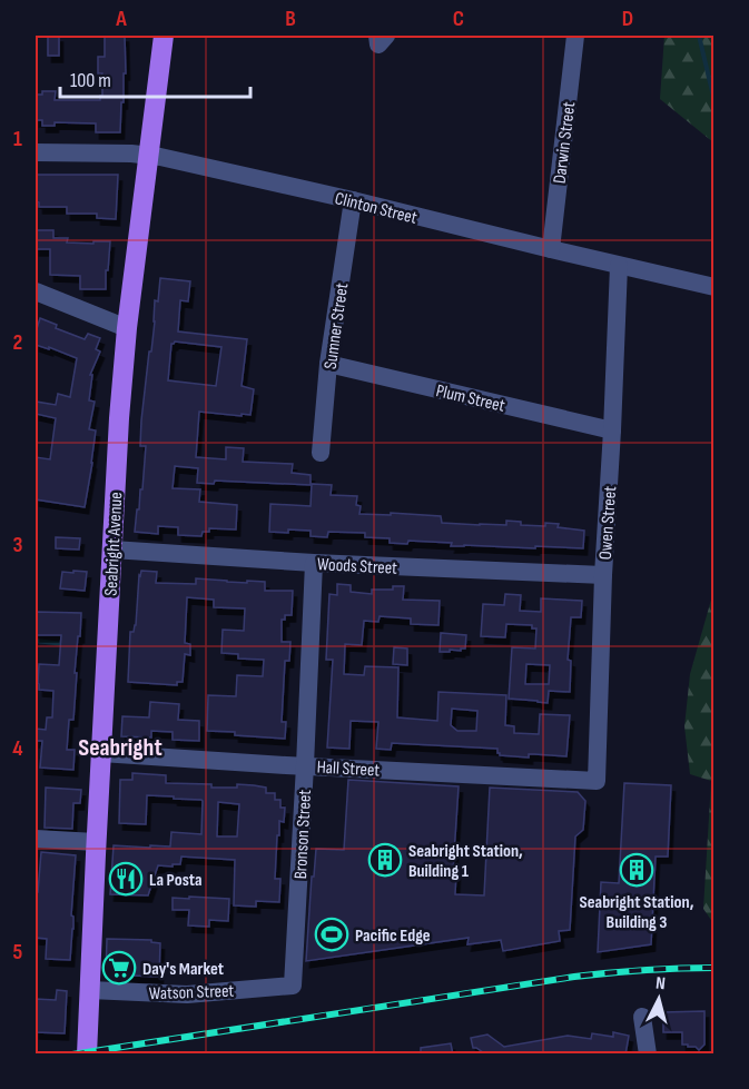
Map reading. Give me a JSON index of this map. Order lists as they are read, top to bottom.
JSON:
{
  "streets": {
    "main road": ["Seabright Avenue"],
    "street": [
      "Darwin Street",
      "Clinton Street",
      "Sumner Street",
      "Plum Street",
      "Owen Street",
      "Woods Street",
      "Hall Street",
      "Bronson Street",
      "Watson Street"
    ]
  },
  "crossings": [
    ["Darwin Street", "Clinton Street"],
    ["Clinton Street", "Sumner Street"],
    ["Clinton Street", "Owen Street"],
    ["Clinton Street", "Seabright Avenue"],
    ["Sumner Street", "Plum Street"],
    ["Plum Street", "Owen Street"],
    ["Owen Street", "Woods Street"],
    ["Owen Street", "Hall Street"],
    ["Seabright Avenue", "Woods Street"],
    ["Seabright Avenue", "Hall Street"],
    ["Seabright Avenue", "Watson Street"],
    ["Woods Street", "Bronson Street"],
    ["Hall Street", "Bronson Street"],
    ["Bronson Street", "Watson Street"]
  ],
  "districts": ["Seabright"],
  "places": {
    "building": ["Seabright Station, Building 1", "Seabright Station, Building 3"],
    "restaurant": ["La Posta"],
    "sports": ["Pacific Edge"],
    "supermarket": ["Day's Market"]
  },
  "scale_bar": "100 m",
  "north": "top",
  "grid": {
    "columns": [
      "A",
      "B",
      "C",
      "D"
    ],
    "rows": [
      "1",
      "2",
      "3",
      "4",
      "5"
    ]
  }
}
